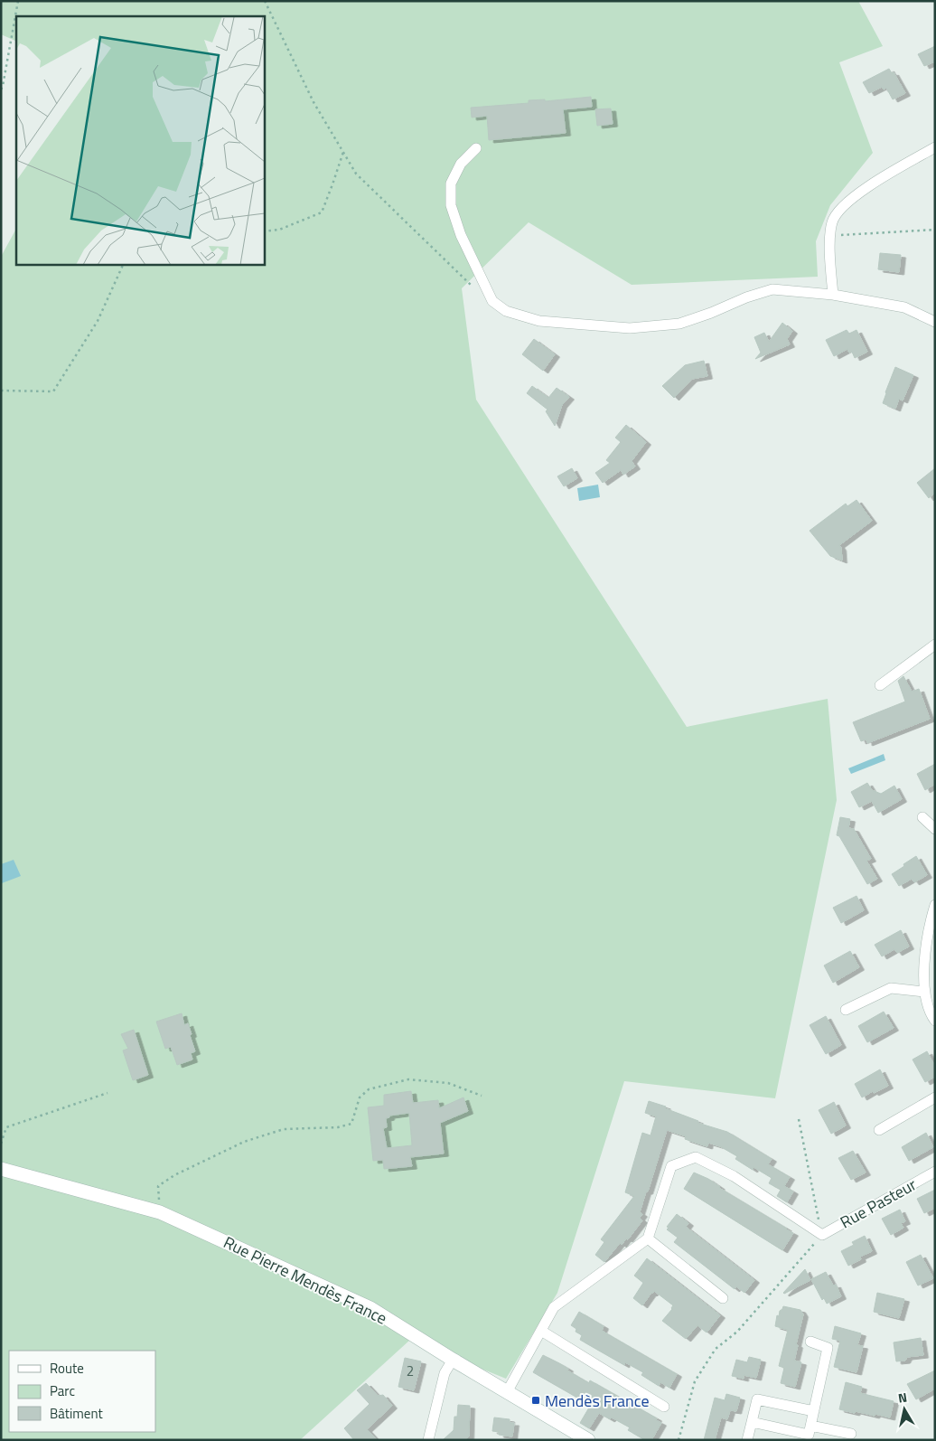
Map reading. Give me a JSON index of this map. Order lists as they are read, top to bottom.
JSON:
{
  "streets": {
    "street": ["Rue Pasteur", "Rue Pierre Mendès France"]
  },
  "places": {
    "transit": ["Mendès France"]
  },
  "house_numbers": ["2"],
  "legend": ["Route", "Parc", "Bâtiment"],
  "north": "top"
}
